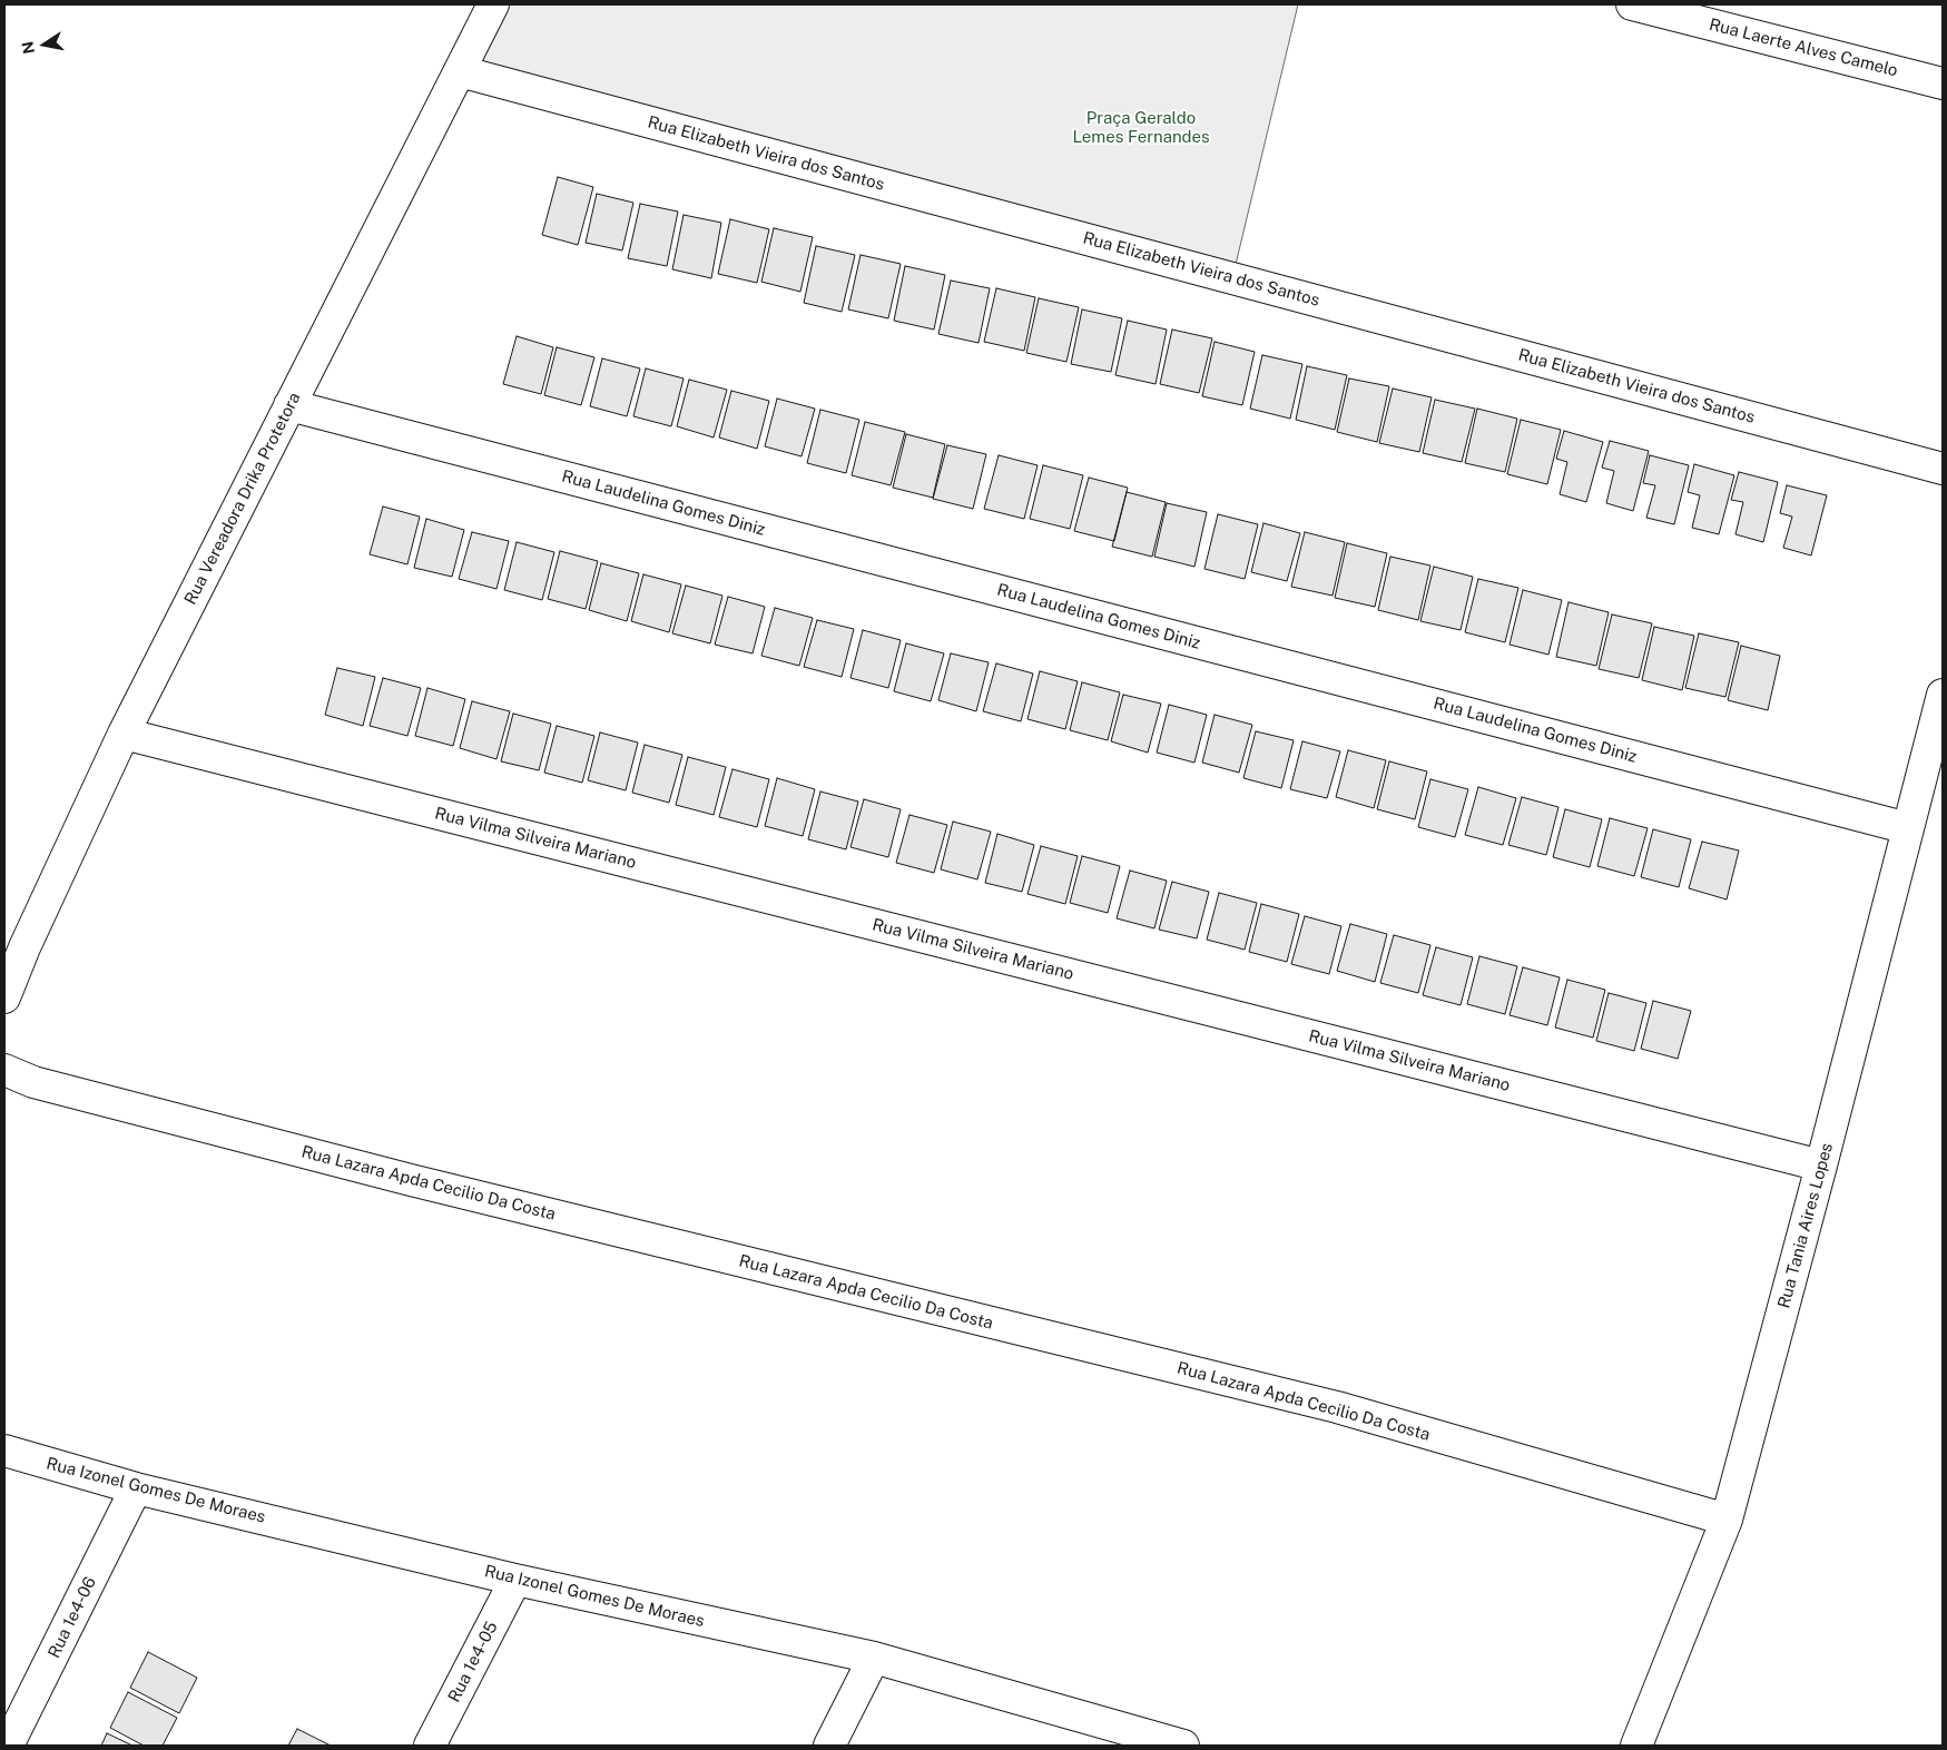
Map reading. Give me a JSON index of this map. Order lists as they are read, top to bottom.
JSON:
{
  "streets": {
    "street": [
      "Rua Laerte Alves Camelo",
      "Rua Elizabeth Vieira dos Santos",
      "Rua Vereadora Drika Protetora",
      "Rua Laudelina Gomes Diniz",
      "Rua Vilma Silveira Mariano",
      "Rua Lazara Apda Cecilio Da Costa",
      "Rua Tania Aires Lopes",
      "Rua Izonel Gomes De Moraes",
      "Rua 1e4-06",
      "Rua 1e4-05"
    ]
  },
  "crossings": [
    ["Rua Elizabeth Vieira dos Santos", "Rua Vereadora Drika Protetora"],
    ["Rua Vereadora Drika Protetora", "Rua Laudelina Gomes Diniz"],
    ["Rua Vereadora Drika Protetora", "Rua Vilma Silveira Mariano"],
    ["Rua Laudelina Gomes Diniz", "Rua Tania Aires Lopes"],
    ["Rua Vilma Silveira Mariano", "Rua Tania Aires Lopes"],
    ["Rua Lazara Apda Cecilio Da Costa", "Rua Tania Aires Lopes"],
    ["Rua Izonel Gomes De Moraes", "Rua 1e4-06"],
    ["Rua Izonel Gomes De Moraes", "Rua 1e4-05"]
  ],
  "parks": ["Praça Geraldo Lemes Fernandes"],
  "north": "left"
}
